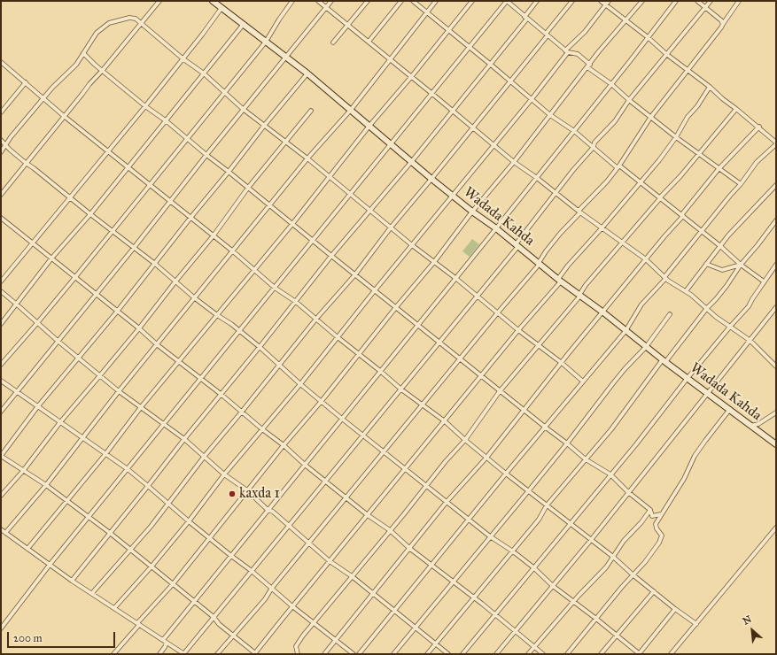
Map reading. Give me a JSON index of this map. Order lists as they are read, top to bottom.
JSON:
{
  "streets": {
    "main road": ["Wadada Kahda"]
  },
  "places": ["kaxda 1"],
  "scale_bar": "200 m",
  "north": "top left"
}
